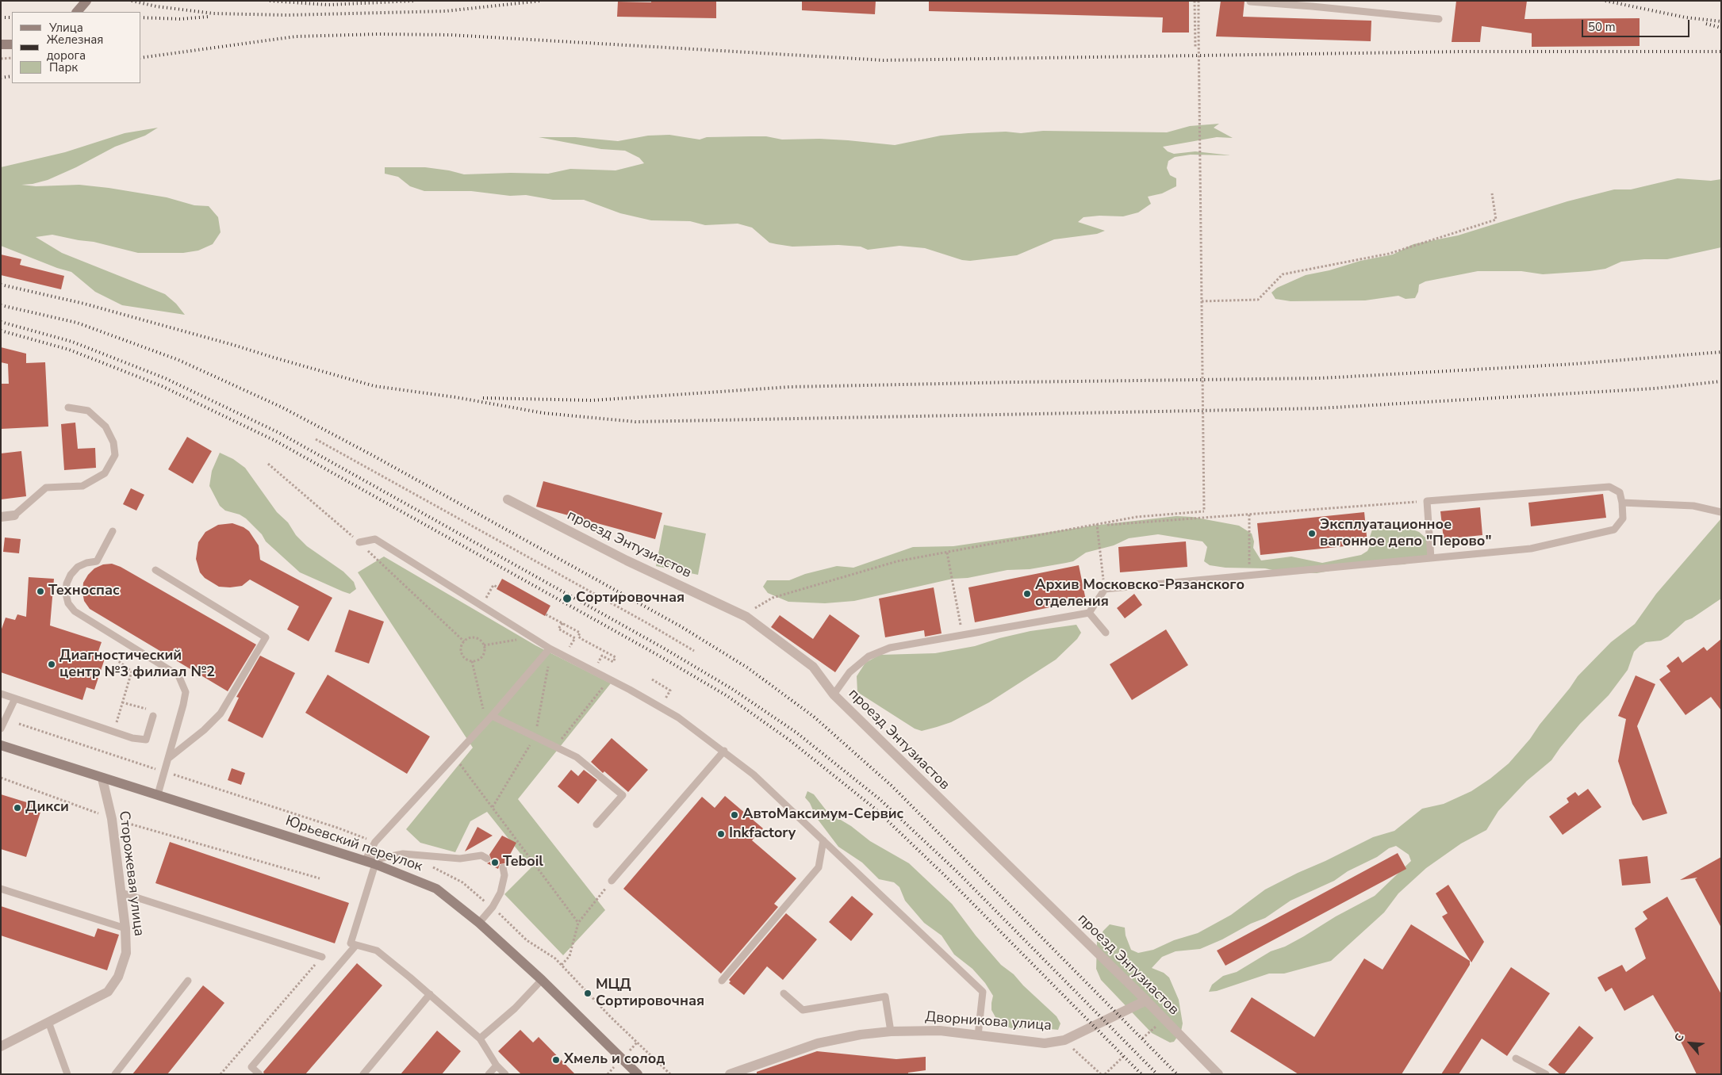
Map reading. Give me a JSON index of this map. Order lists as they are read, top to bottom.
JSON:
{
  "streets": {
    "street": [
      "проезд Энтузиастов",
      "Юрьевский переулок",
      "Сторожевая улица",
      "Дворникова улица"
    ]
  },
  "crossings": [
    ["проезд Энтузиастов", "Дворникова улица"],
    ["Юрьевский переулок", "Сторожевая улица"]
  ],
  "places": [
    "Эксплуатационное вагонное депо \"Перово\"",
    "Техноспас",
    "Архив Московско-Рязанского отделения",
    "Сортировочная",
    "Диагностический центр №3 филиал №2",
    "Дикси",
    "АвтоМаксимум-Сервиc",
    "Inkfactory",
    "Teboil",
    "МЦД Сортировочная",
    "Хмель и солод"
  ],
  "legend": ["Улица", "Железная дорога", "Парк"],
  "scale_bar": "50 m",
  "north": "top left"
}
